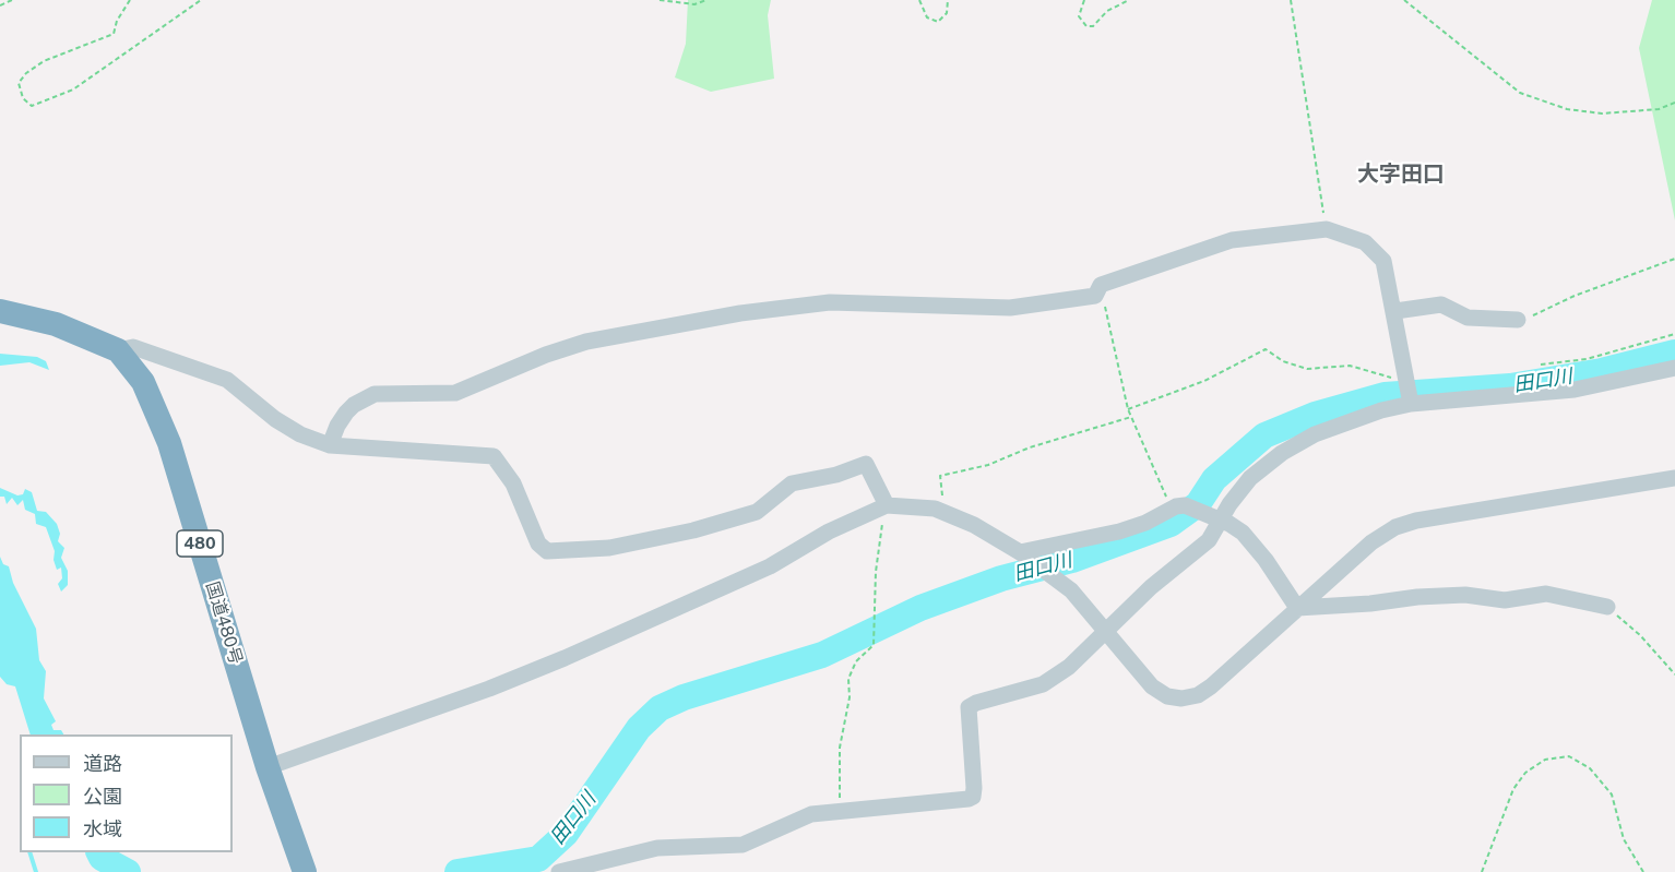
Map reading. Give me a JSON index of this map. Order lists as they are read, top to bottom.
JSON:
{
  "streets": {
    "highway": ["480", "国道480号"]
  },
  "districts": ["大字田口"],
  "water": ["田口川"],
  "legend": ["道路", "公園", "水域"]
}
